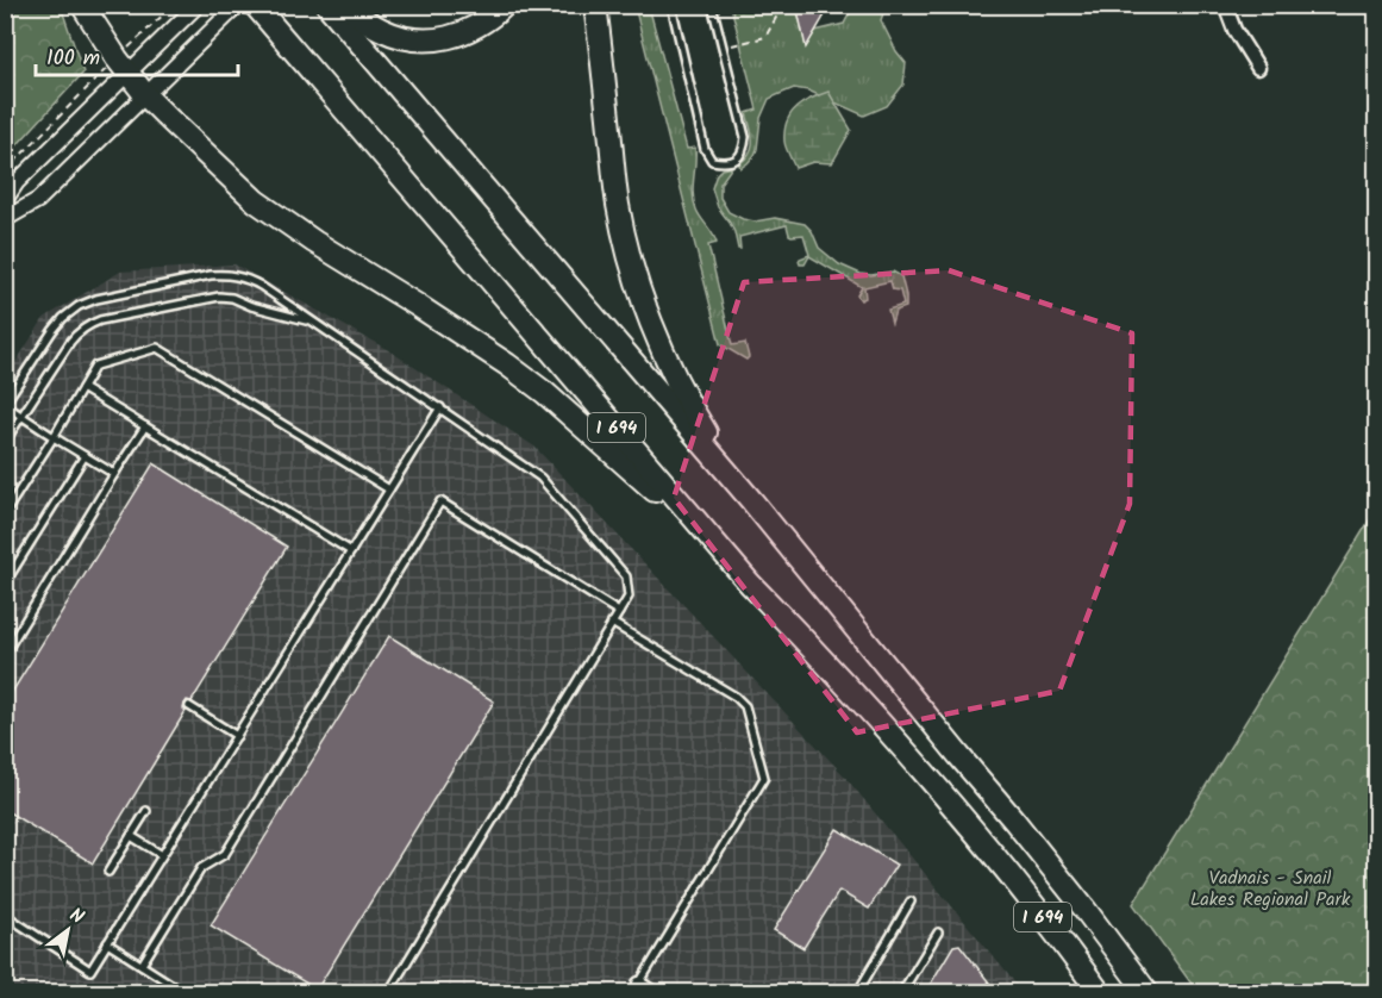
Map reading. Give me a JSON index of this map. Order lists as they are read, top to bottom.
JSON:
{
  "streets": {
    "highway": ["I 694"]
  },
  "parks": ["Vadnais - Snail Lakes Regional Park"],
  "scale_bar": "100 m",
  "north": "top right"
}
